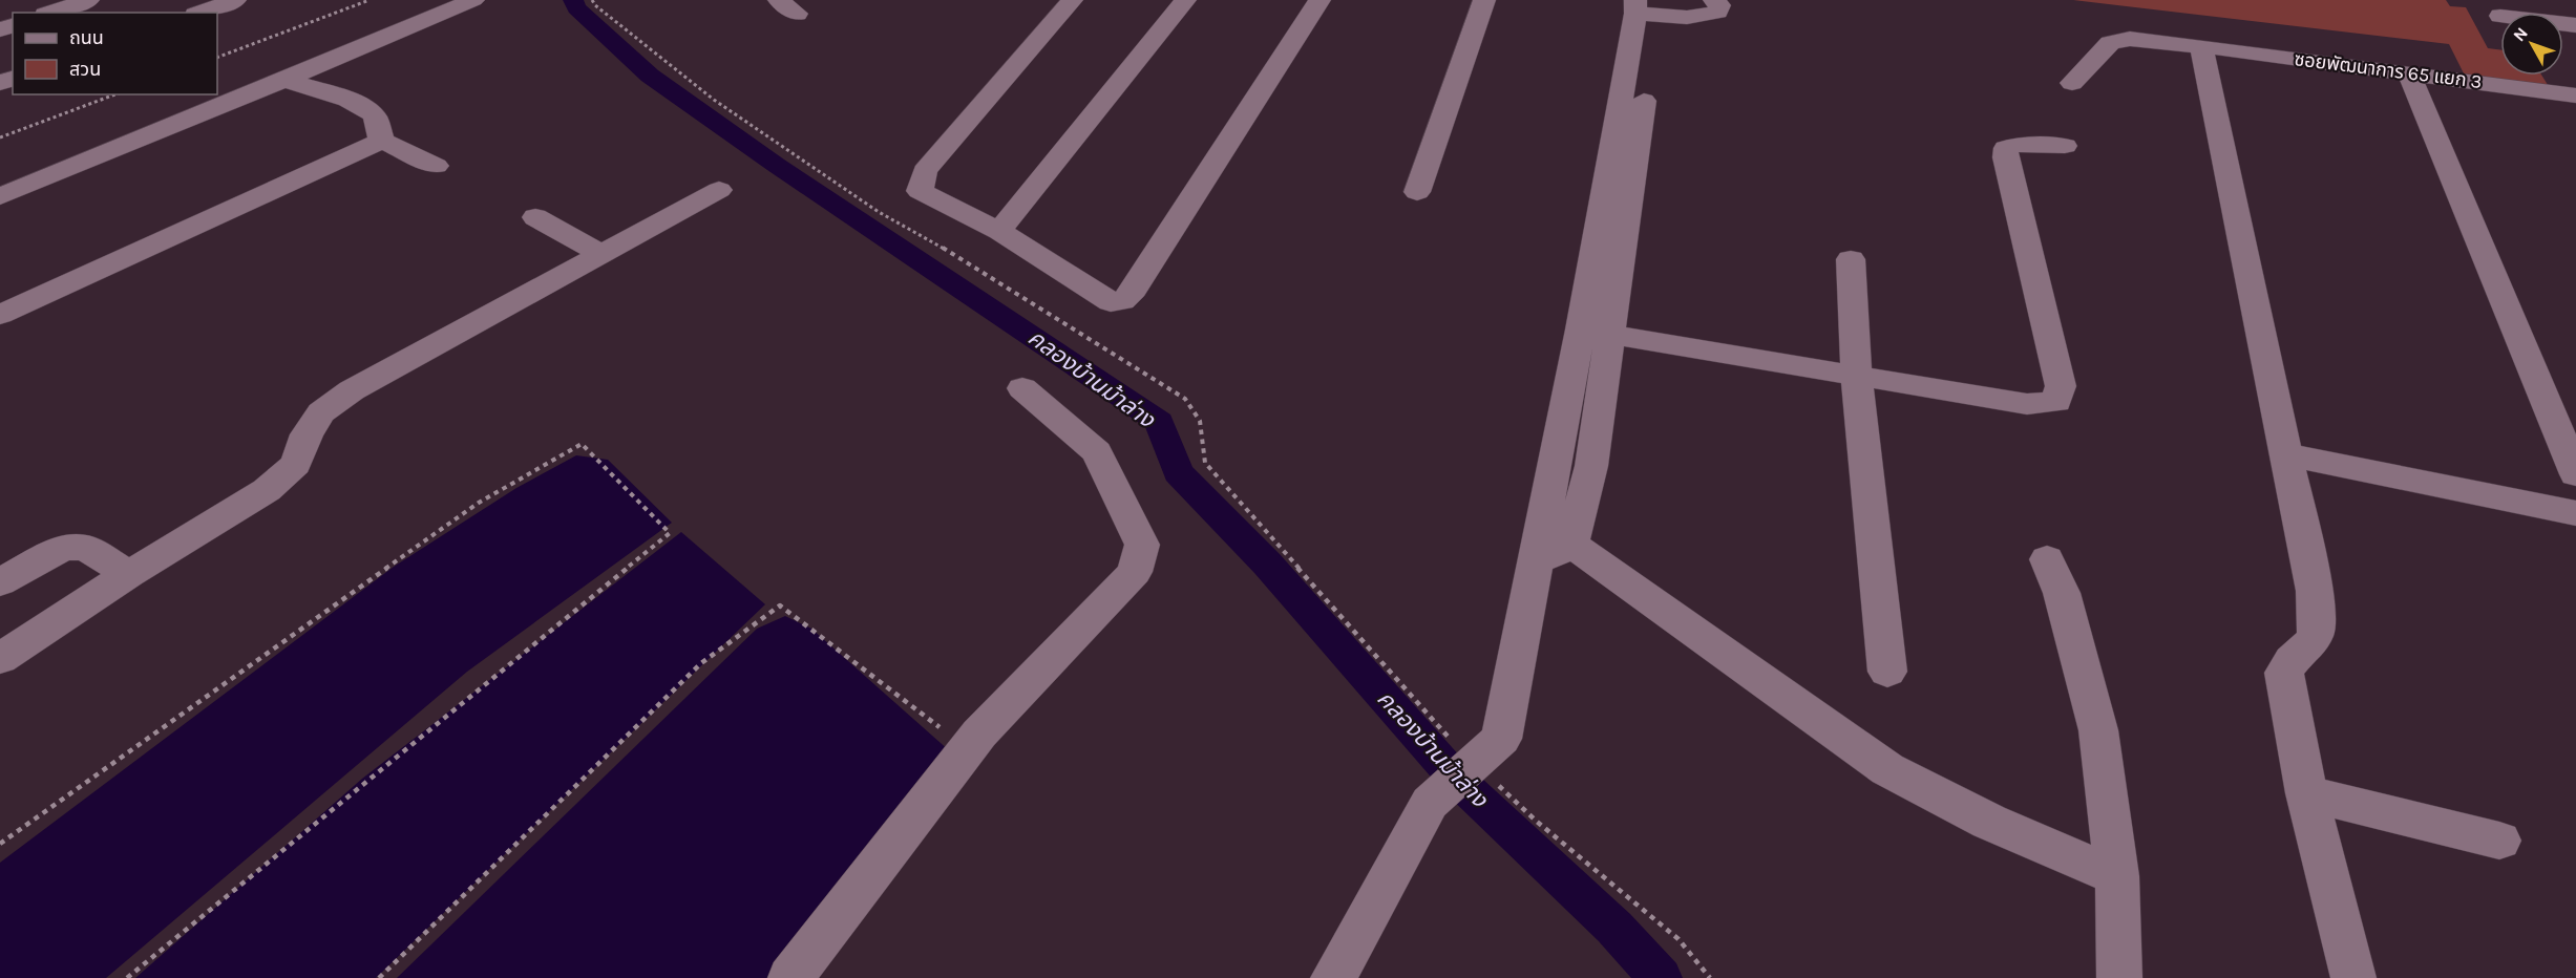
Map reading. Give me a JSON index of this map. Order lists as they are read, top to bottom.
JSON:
{
  "streets": {
    "street": ["ซอยพัฒนาการ 65 แยก 3"]
  },
  "water": ["คลองบ้านม้าล่าง"],
  "legend": ["ถนน", "สวน"],
  "north": "top left"
}
